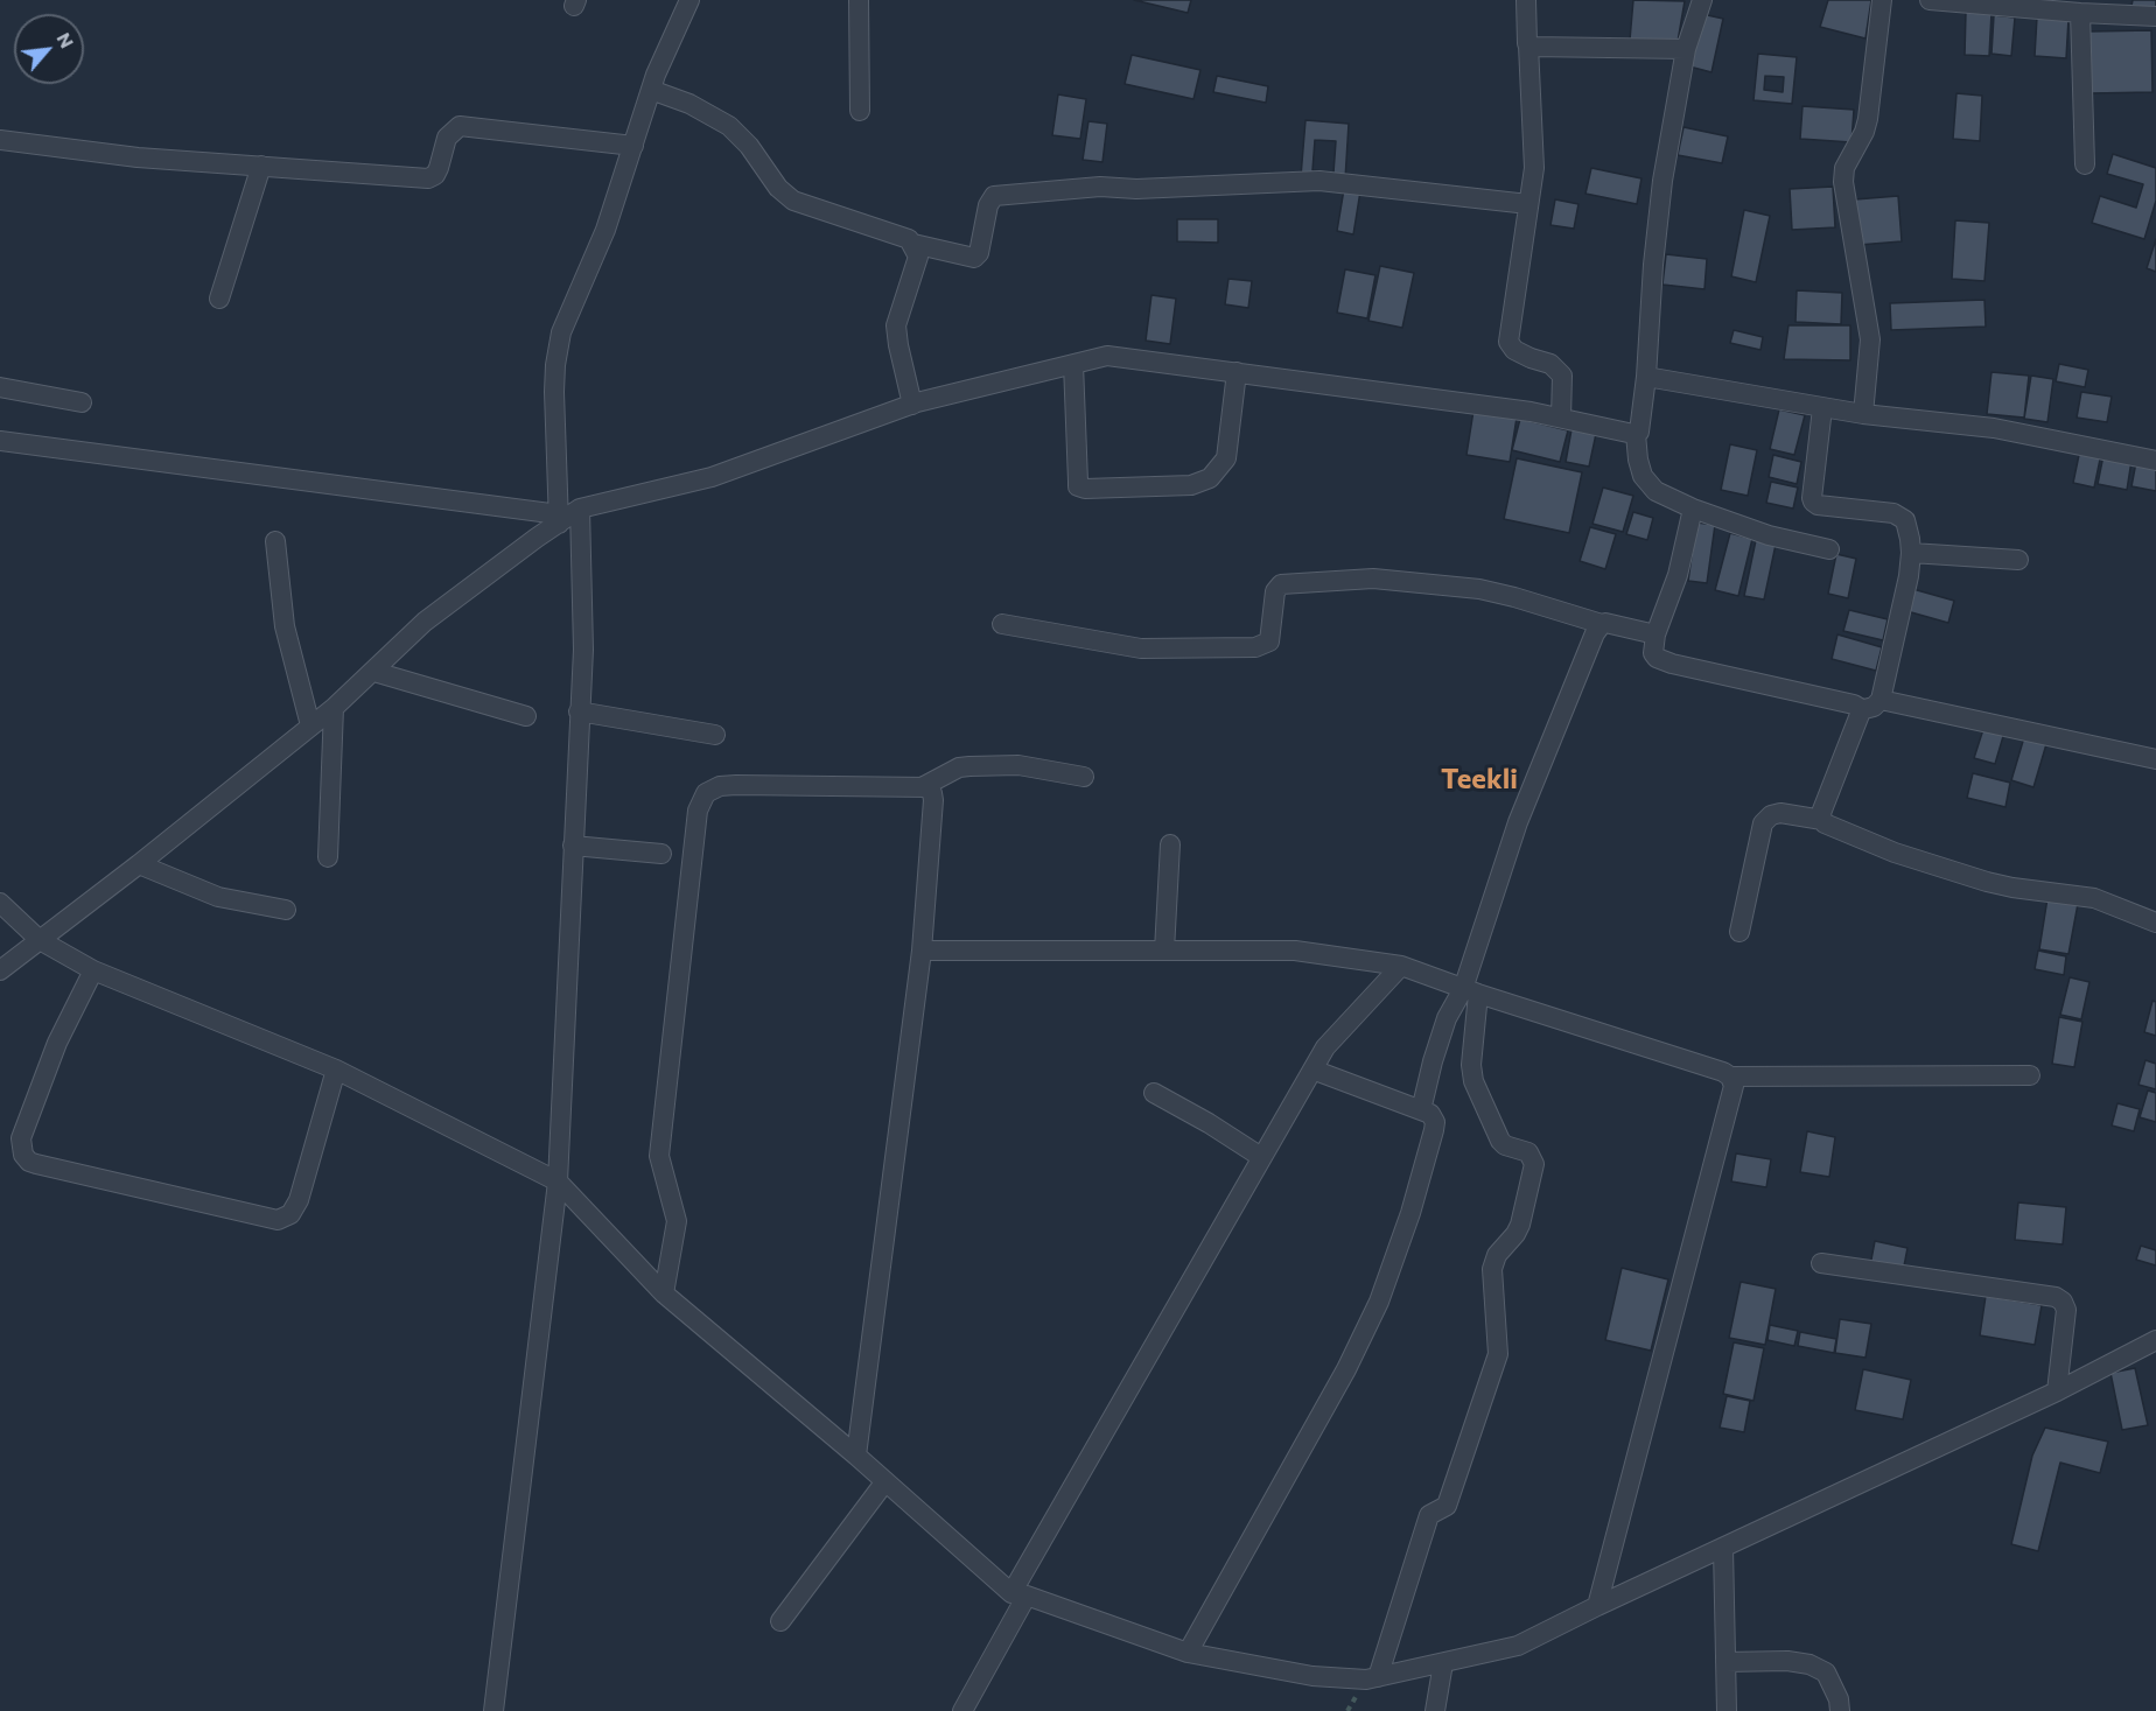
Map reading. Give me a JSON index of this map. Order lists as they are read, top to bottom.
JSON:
{
  "districts": ["Teekli"],
  "north": "top right"
}
